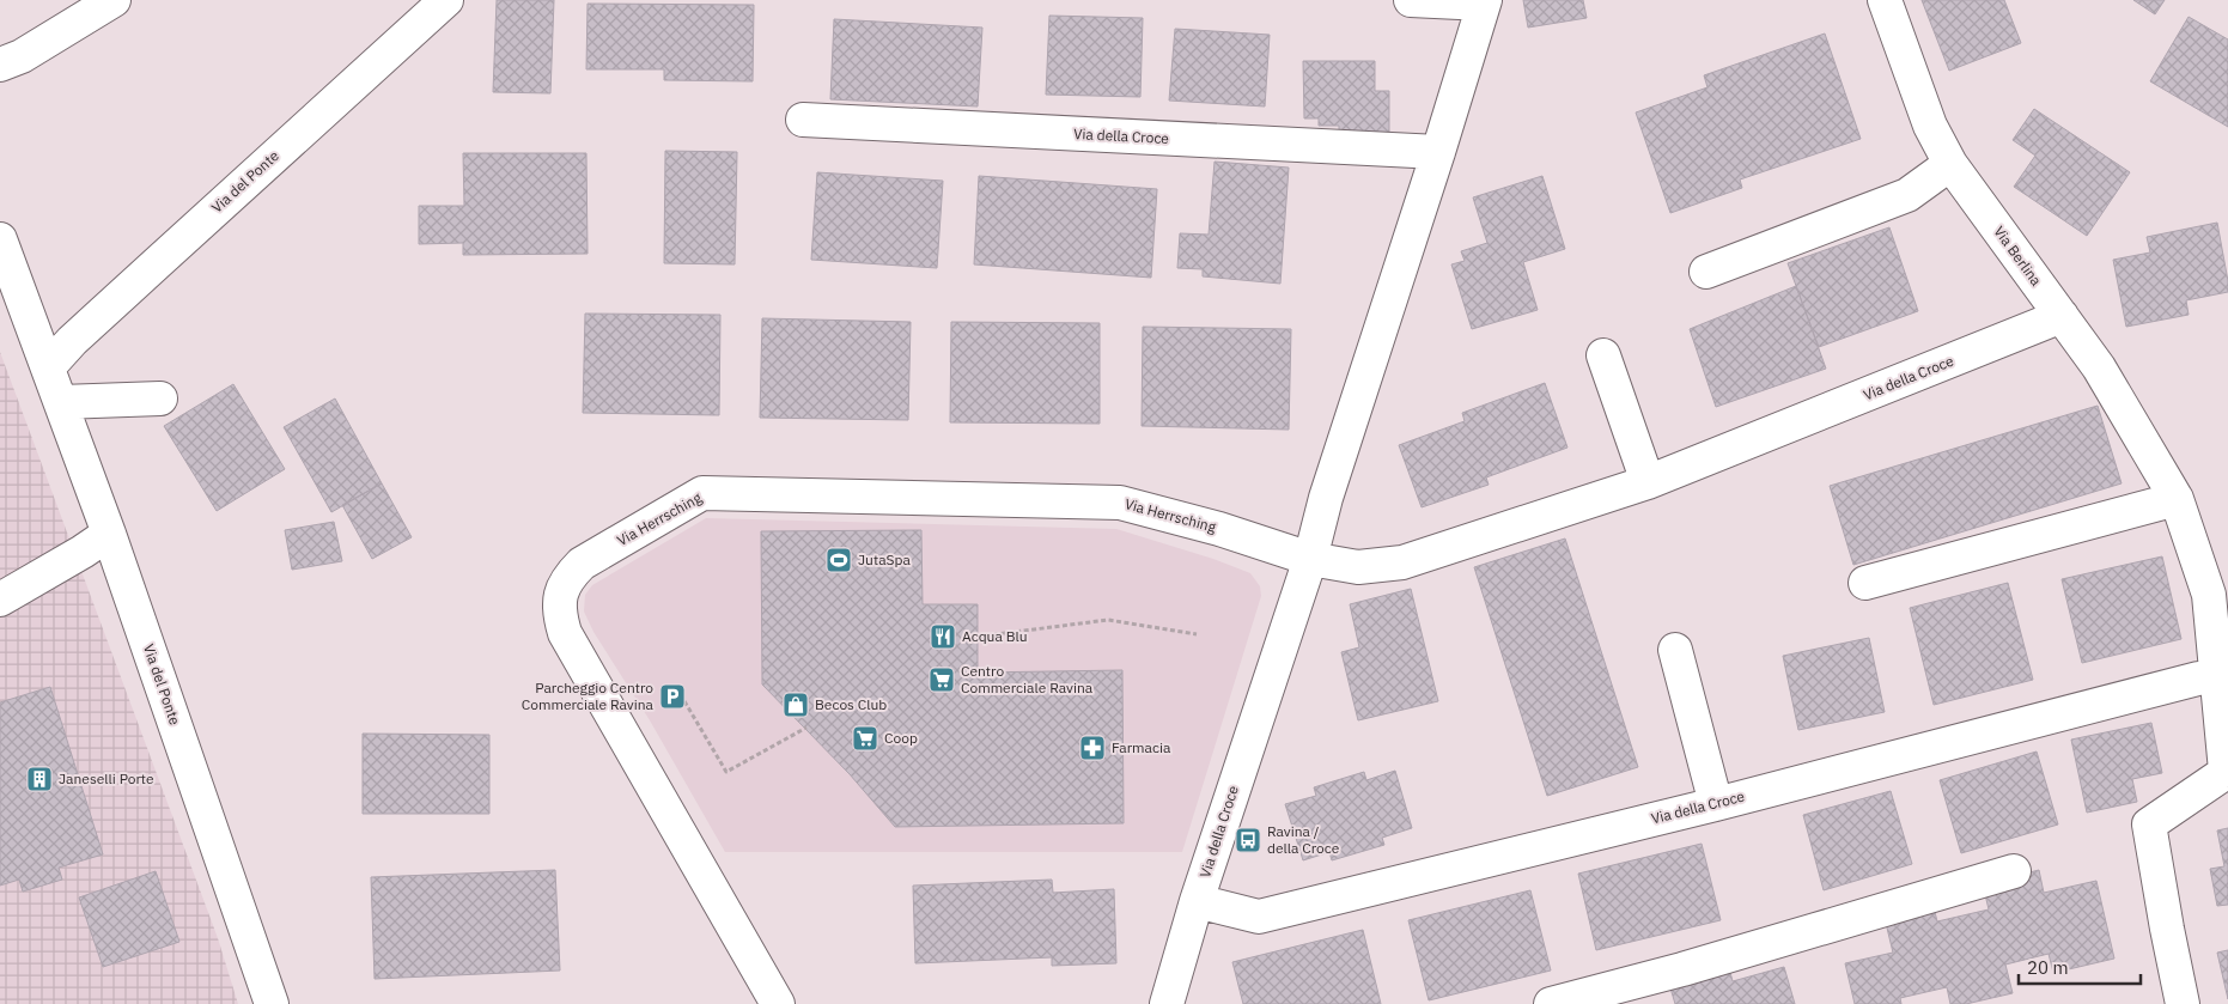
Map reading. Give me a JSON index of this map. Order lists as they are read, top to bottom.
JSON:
{
  "streets": {
    "street": [
      "Via della Croce",
      "Via del Ponte",
      "Via Berlina",
      "Via Herrsching"
    ]
  },
  "crossings": [
    ["Via della Croce", "Via Berlina"],
    ["Via della Croce", "Via Herrsching"]
  ],
  "places": {
    "sports": ["JutaSpa"],
    "restaurant": ["Acqua Blu"],
    "supermarket": ["Centro Commerciale Ravina", "Coop"],
    "parking": ["Parcheggio Centro Commerciale Ravina"],
    "shop": ["Becos Club"],
    "pharmacy": ["Farmacia"],
    "building": ["Janeselli Porte"],
    "bus stop": ["Ravina / della Croce"]
  },
  "scale_bar": "20 m"
}
